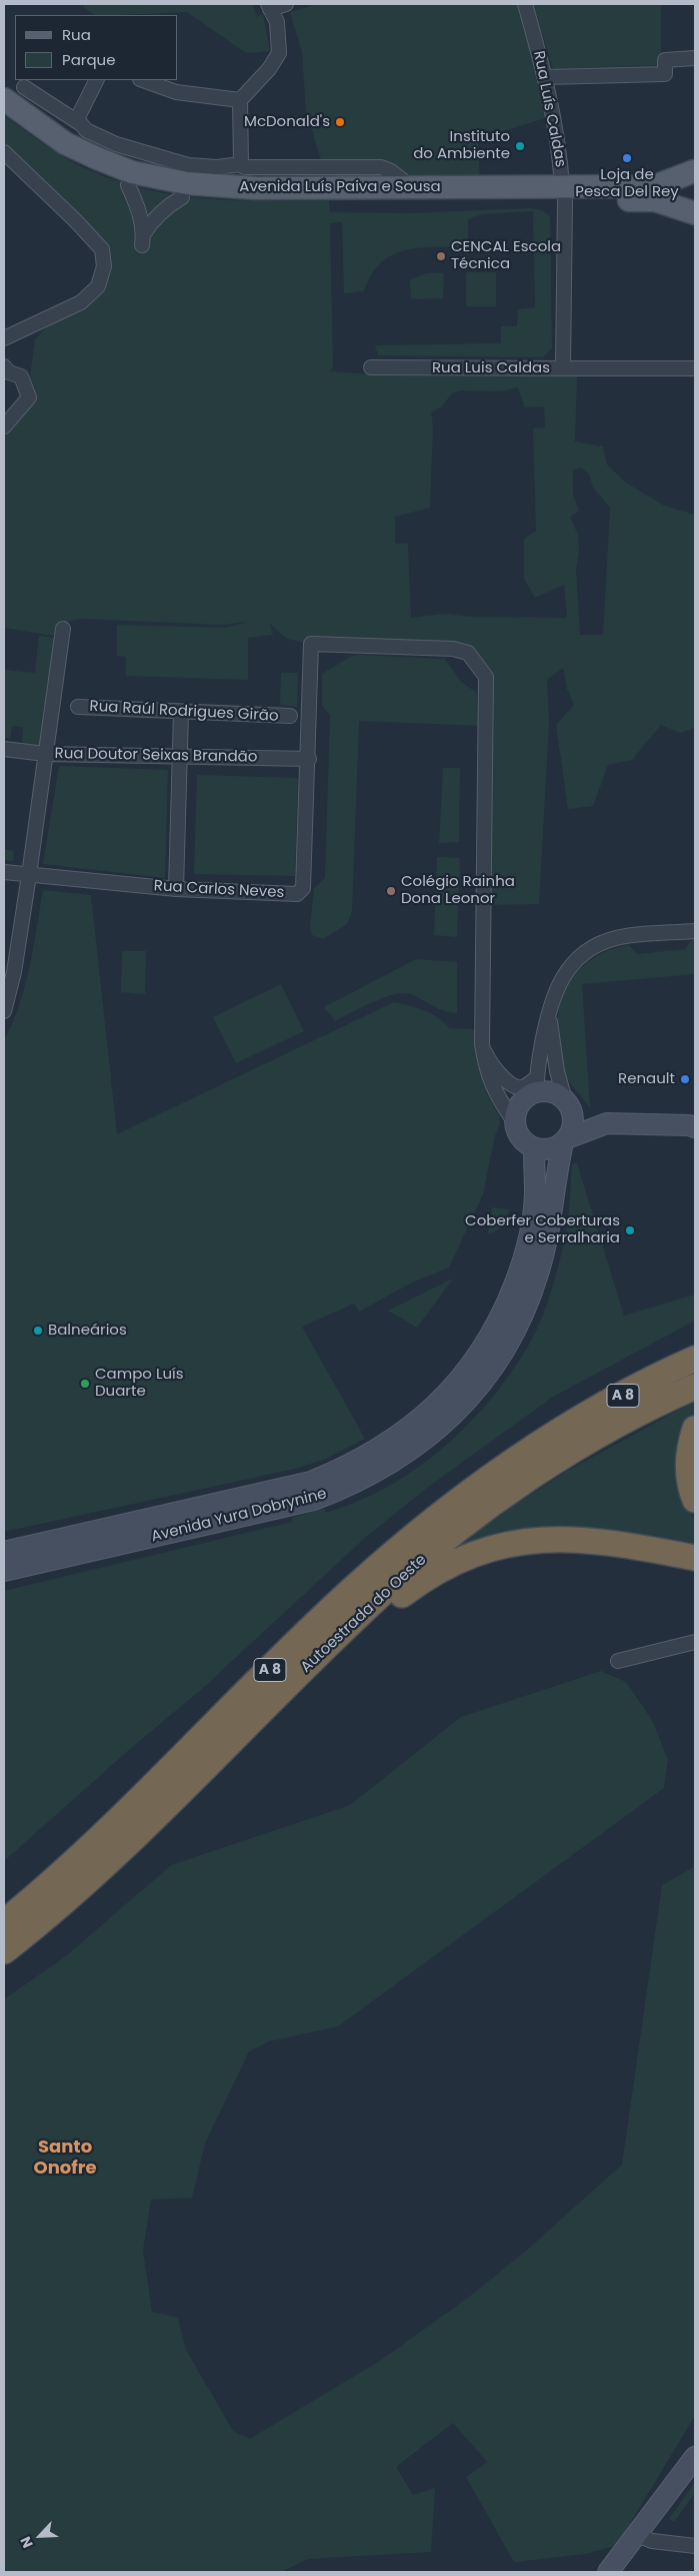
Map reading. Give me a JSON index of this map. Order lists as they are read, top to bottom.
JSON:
{
  "streets": {
    "highway": ["A 8", "Autoestrada do Oeste"],
    "main road": ["Avenida Luís Paiva e Sousa", "Avenida Yura Dobrynine"],
    "street": [
      "Rua Luís Caldas",
      "Rua Luis Caldas",
      "Rua Raúl Rodrigues Girão",
      "Rua Doutor Seixas Brandão",
      "Rua Carlos Neves"
    ]
  },
  "crossings": [
    ["Rua Luís Caldas", "Avenida Luís Paiva e Sousa"],
    ["Rua Luís Caldas", "Rua Luis Caldas"],
    ["Avenida Luís Paiva e Sousa", "Rua Luis Caldas"],
    ["Rua Doutor Seixas Brandão", "Rua Carlos Neves"]
  ],
  "districts": ["Santo Onofre"],
  "places": [
    "McDonald's",
    "Instituto do Ambiente",
    "Loja de Pesca Del Rey",
    "CENCAL Escola Técnica",
    "Colégio Rainha Dona Leonor",
    "Renault",
    "Coberfer Coberturas e Serralharia",
    "Balneários",
    "Campo Luís Duarte"
  ],
  "legend": ["Rua", "Parque"],
  "north": "bottom left"
}
